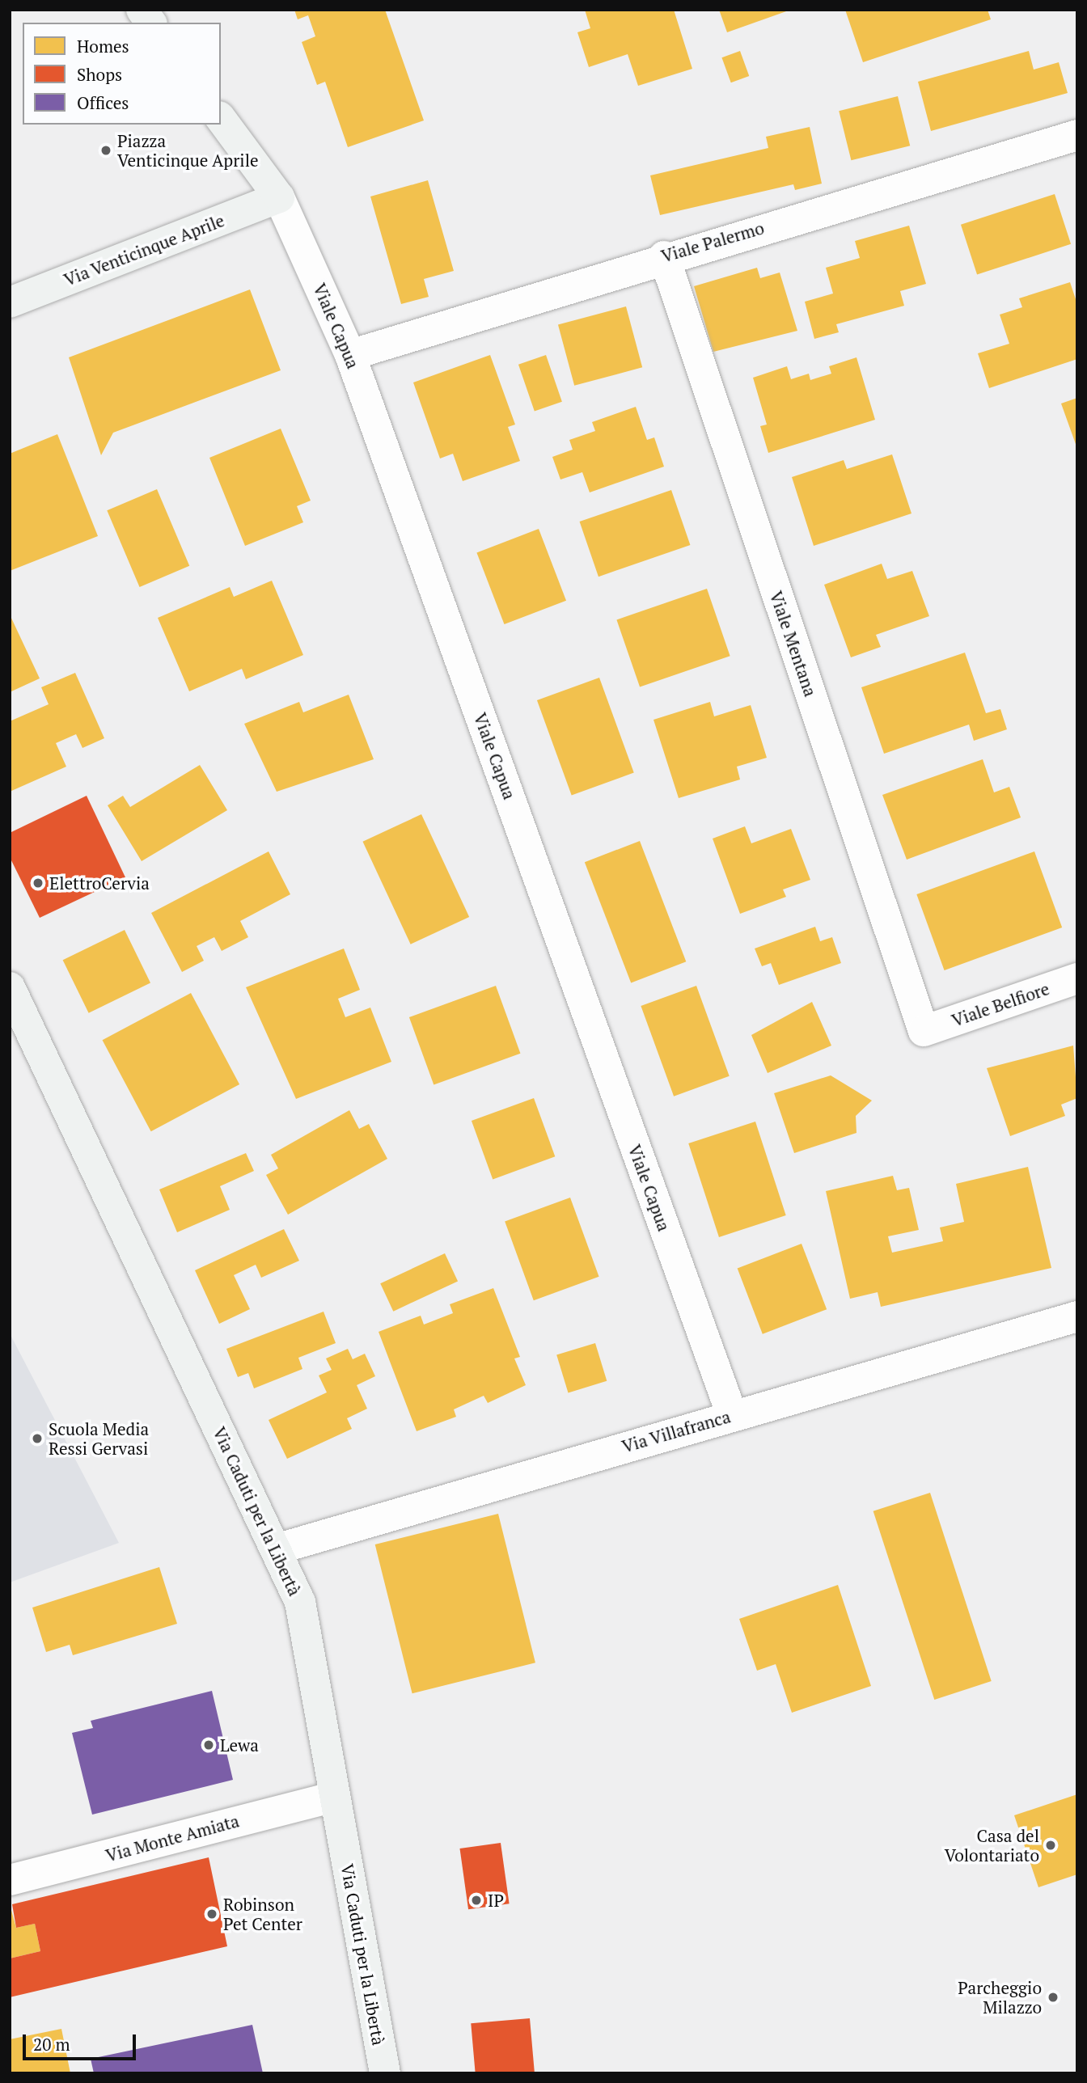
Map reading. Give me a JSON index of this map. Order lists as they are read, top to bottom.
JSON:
{
  "streets": {
    "street": [
      "Viale Palermo",
      "Via Venticinque Aprile",
      "Viale Capua",
      "Viale Mentana",
      "Viale Belfiore",
      "Via Villafranca",
      "Via Caduti per la Libertà",
      "Via Monte Amiata"
    ]
  },
  "crossings": [
    ["Viale Palermo", "Viale Capua"],
    ["Viale Palermo", "Viale Mentana"],
    ["Via Venticinque Aprile", "Viale Capua"],
    ["Viale Capua", "Via Villafranca"],
    ["Viale Mentana", "Viale Belfiore"],
    ["Via Villafranca", "Via Caduti per la Libertà"],
    ["Via Caduti per la Libertà", "Via Monte Amiata"]
  ],
  "places": [
    "Piazza Venticinque Aprile",
    "ElettroCervia",
    "Scuola Media Ressi Gervasi",
    "Lewa",
    "Casa del Volontariato",
    "IP",
    "Robinson Pet Center",
    "Parcheggio Milazzo"
  ],
  "legend": ["Homes", "Shops", "Offices"],
  "scale_bar": "20 m"
}
